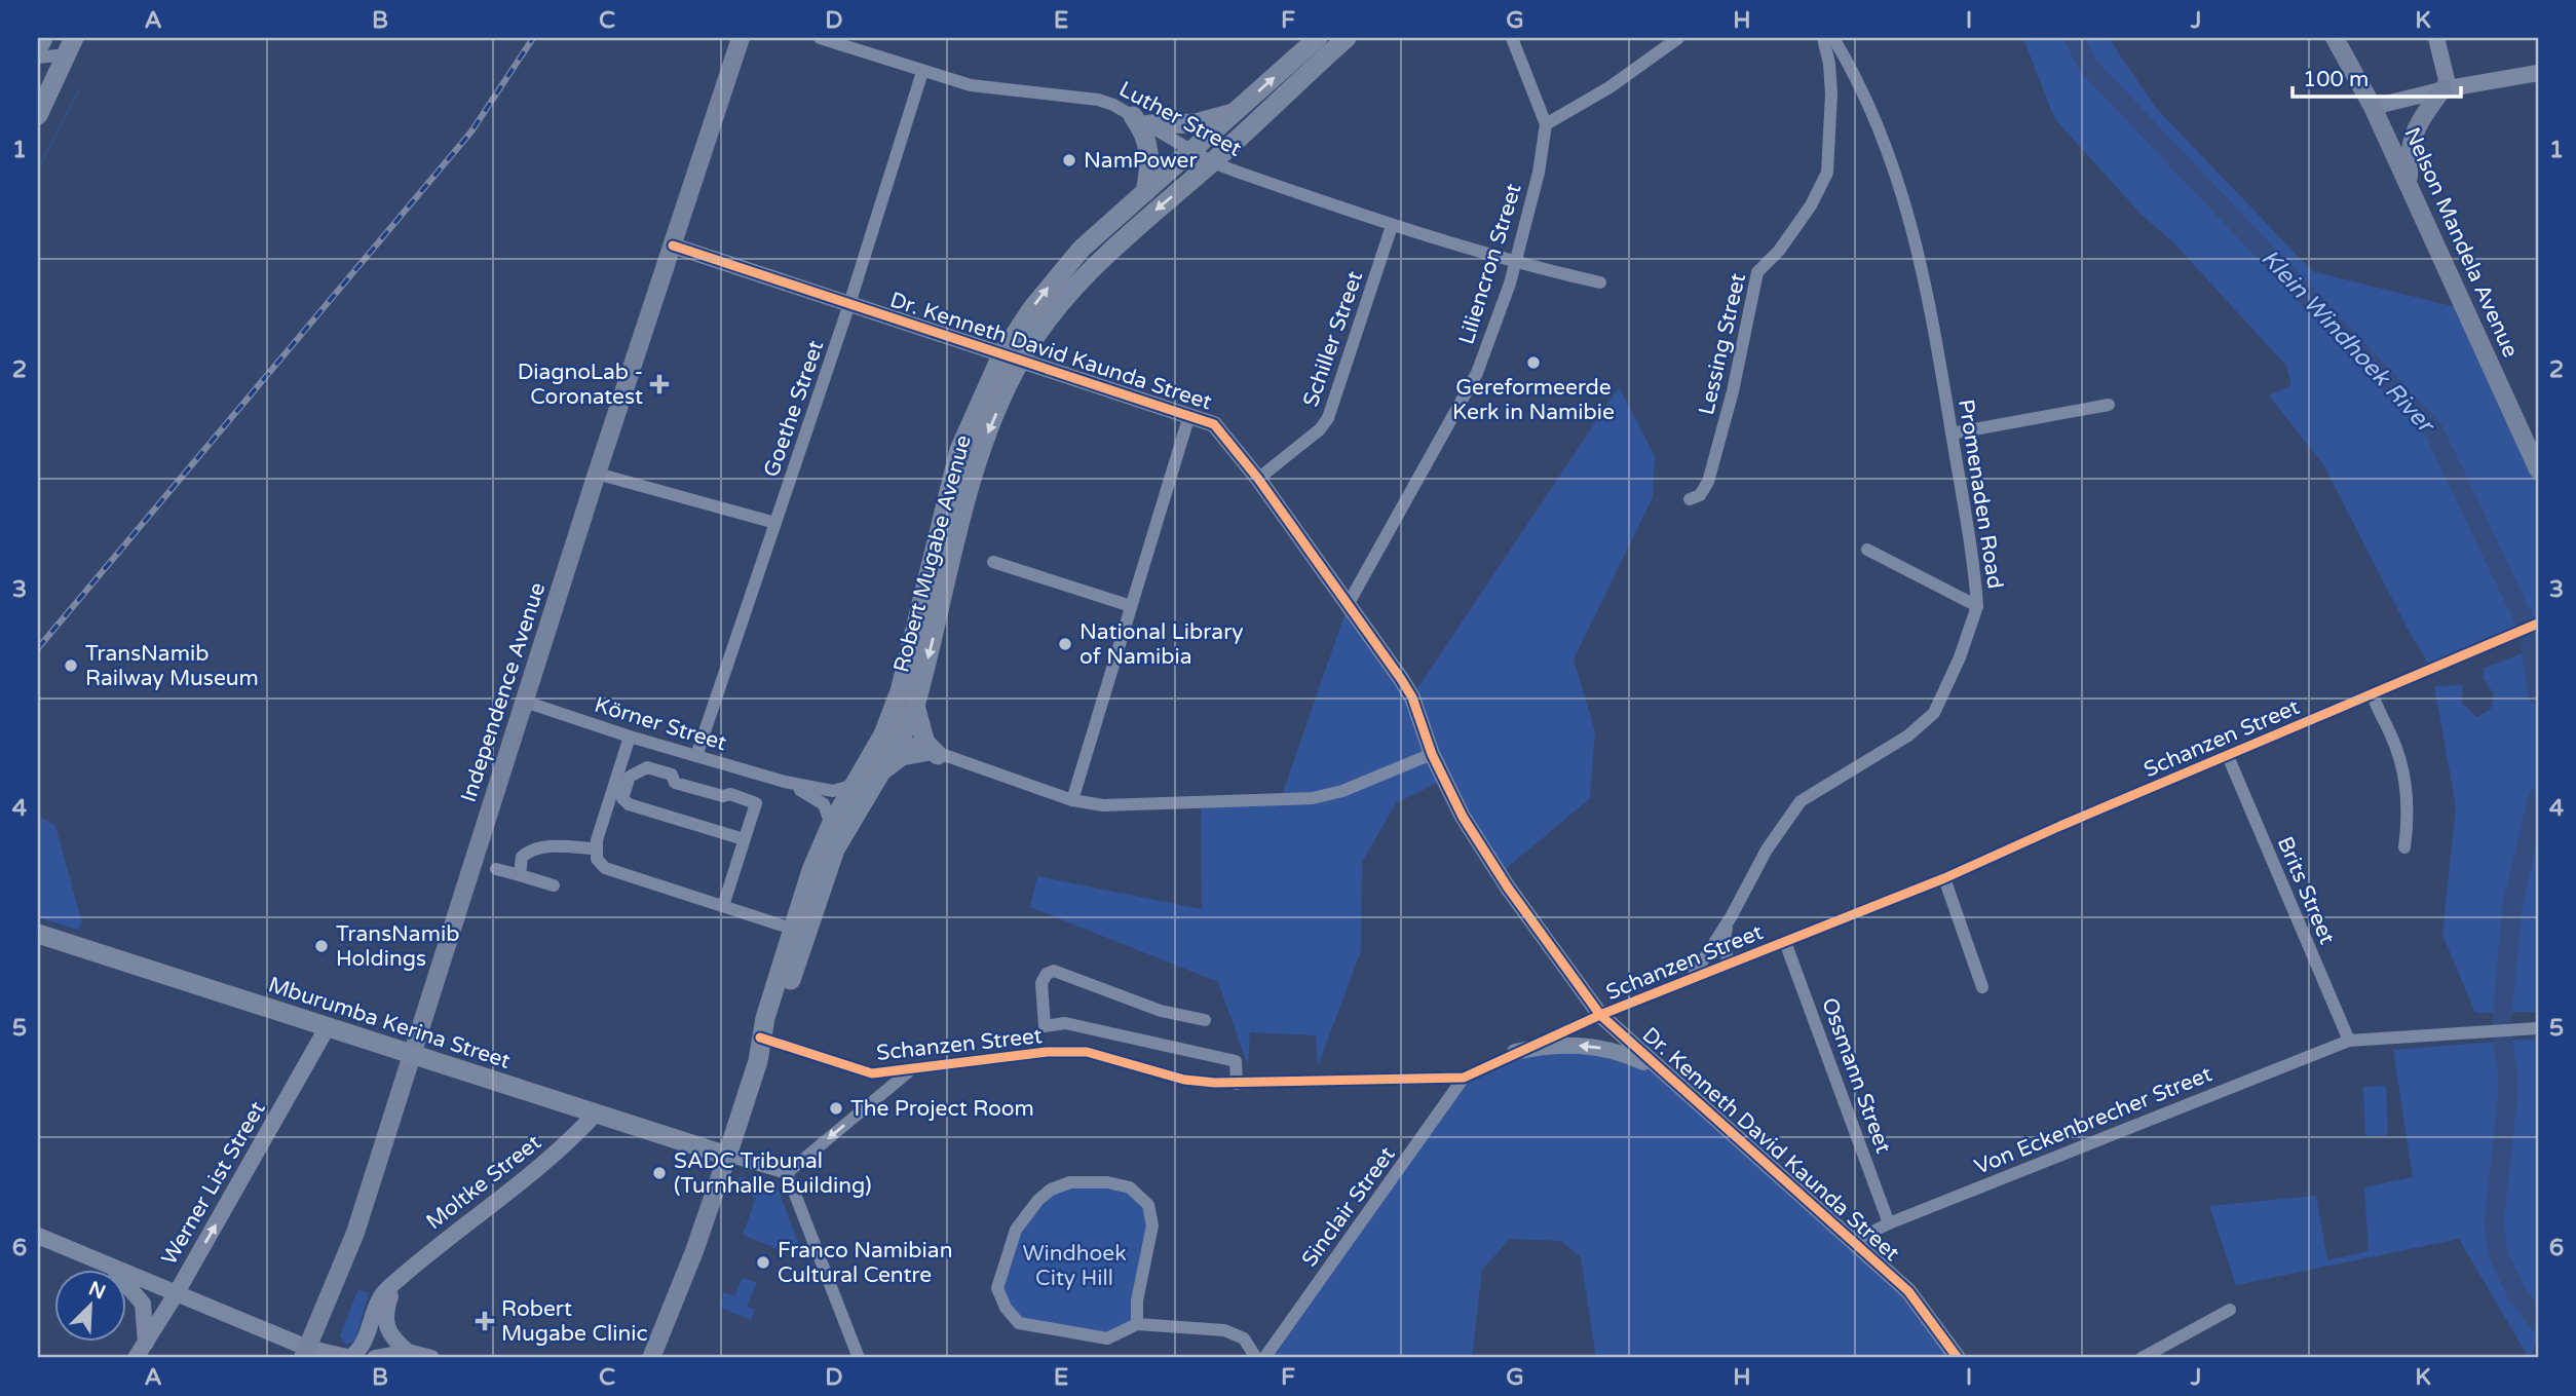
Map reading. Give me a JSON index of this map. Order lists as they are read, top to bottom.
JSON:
{
  "streets": {
    "main road": [
      "Nelson Mandela Avenue",
      "Robert Mugabe Avenue",
      "Independence Avenue",
      "Mburumba Kerina Street"
    ],
    "street": [
      "Luther Street",
      "Liliencron Street",
      "Schiller Street",
      "Lessing Street",
      "Dr. Kenneth David Kaunda Street",
      "Goethe Street",
      "Promenaden Road",
      "Körner Street",
      "Schanzen Street",
      "Brits Street",
      "Ossmann Street",
      "Von Eckenbrecher Street",
      "Moltke Street",
      "Werner List Street",
      "Sinclair Street"
    ]
  },
  "crossings": [
    ["Luther Street", "Liliencron Street"],
    ["Luther Street", "Schiller Street"],
    ["Luther Street", "Goethe Street"],
    ["Luther Street", "Robert Mugabe Avenue"],
    ["Liliencron Street", "Dr. Kenneth David Kaunda Street"],
    ["Schiller Street", "Dr. Kenneth David Kaunda Street"],
    ["Dr. Kenneth David Kaunda Street", "Goethe Street"],
    ["Dr. Kenneth David Kaunda Street", "Robert Mugabe Avenue"],
    ["Dr. Kenneth David Kaunda Street", "Independence Avenue"],
    ["Dr. Kenneth David Kaunda Street", "Schanzen Street"],
    ["Dr. Kenneth David Kaunda Street", "Von Eckenbrecher Street"],
    ["Goethe Street", "Körner Street"],
    ["Promenaden Road", "Schanzen Street"],
    ["Robert Mugabe Avenue", "Körner Street"],
    ["Robert Mugabe Avenue", "Schanzen Street"],
    ["Robert Mugabe Avenue", "Mburumba Kerina Street"],
    ["Independence Avenue", "Körner Street"],
    ["Independence Avenue", "Mburumba Kerina Street"],
    ["Schanzen Street", "Brits Street"],
    ["Schanzen Street", "Ossmann Street"],
    ["Schanzen Street", "Sinclair Street"],
    ["Brits Street", "Von Eckenbrecher Street"],
    ["Mburumba Kerina Street", "Moltke Street"],
    ["Mburumba Kerina Street", "Werner List Street"],
    ["Ossmann Street", "Von Eckenbrecher Street"]
  ],
  "one_way": ["Werner List Street"],
  "water": ["Klein Windhoek River"],
  "parks": ["Windhoek City Hill"],
  "places": {
    "other": [
      "NamPower",
      "Gereformeerde Kerk in Namibie",
      "National Library of Namibia",
      "TransNamib Railway Museum",
      "TransNamib Holdings",
      "The Project Room",
      "SADC Tribunal (Turnhalle Building)",
      "Franco Namibian Cultural Centre"
    ],
    "health": ["DiagnoLab - Coronatest", "Robert Mugabe Clinic"]
  },
  "scale_bar": "100 m",
  "north": "top right",
  "grid": {
    "columns": [
      "A",
      "B",
      "C",
      "D",
      "E",
      "F",
      "G",
      "H",
      "I",
      "J",
      "K"
    ],
    "rows": [
      "1",
      "2",
      "3",
      "4",
      "5",
      "6"
    ]
  }
}
